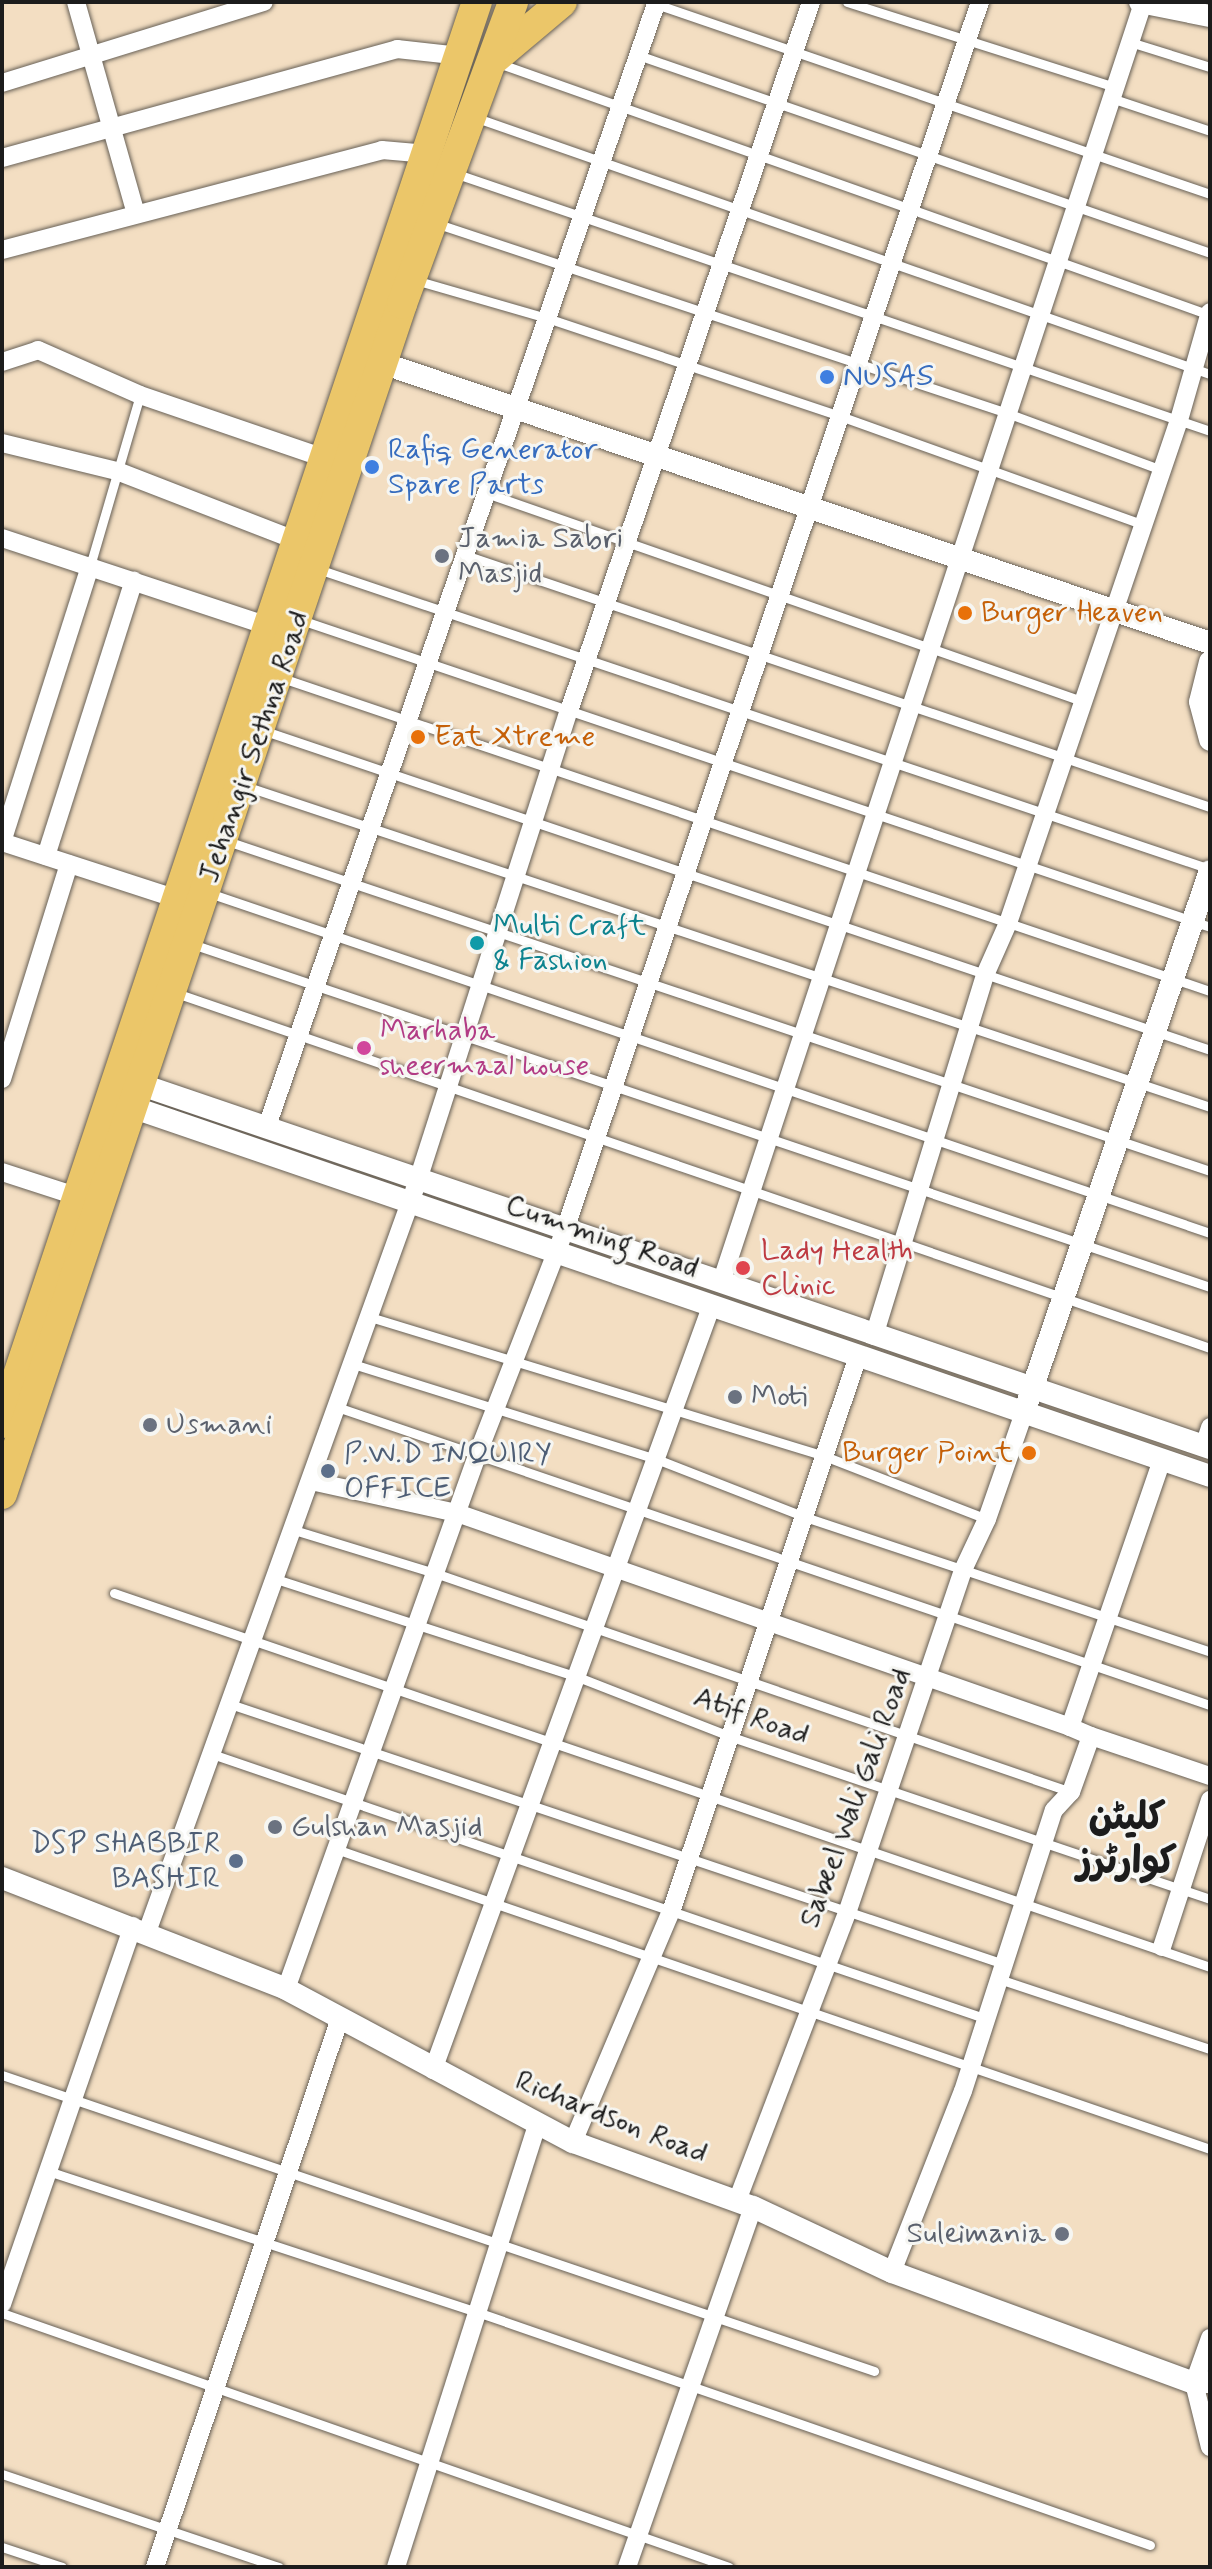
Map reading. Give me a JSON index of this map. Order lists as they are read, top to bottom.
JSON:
{
  "streets": {
    "highway": ["Jehangir Sethna Road"],
    "street": ["Cumming Road", "Sabeel Wali Gali Road", "Richardson Road"],
    "lane": ["Atif Road"]
  },
  "crossings": [
    ["Jehangir Sethna Road", "Cumming Road"],
    ["Cumming Road", "Sabeel Wali Gali Road"],
    ["Atif Road", "Sabeel Wali Gali Road"],
    ["Sabeel Wali Gali Road", "Richardson Road"]
  ],
  "districts": ["کلیٹن کوارٹرز"],
  "places": [
    "NUSAS",
    "Rafiq Generator Spare Parts",
    "Jamia Sabri Masjid",
    "Burger Heaven",
    "Eat Xtreme",
    "Multi Craft & Fashion",
    "Marhaba sheermaal house",
    "Lady Health Clinic",
    "Moti",
    "Usmani",
    "Burger Point",
    "P.W.D INQUIRY OFFICE",
    "Gulshan Masjid",
    "DSP SHABBIR BASHIR",
    "Suleimania"
  ]
}
